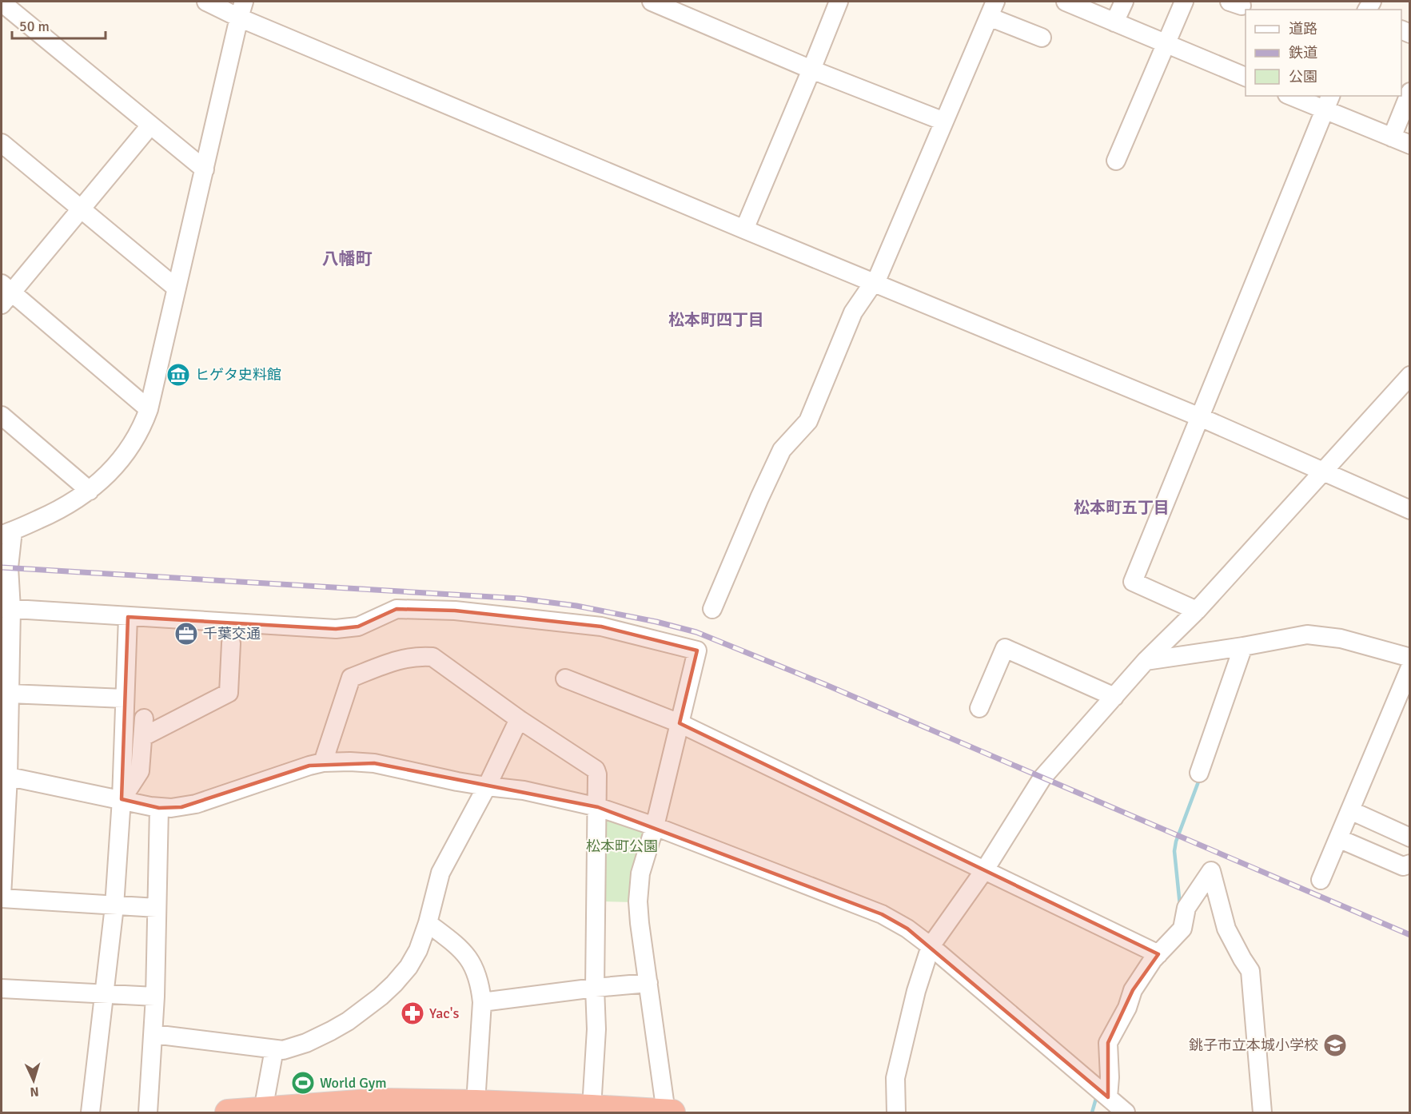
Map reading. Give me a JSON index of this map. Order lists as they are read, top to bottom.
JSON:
{
  "districts": ["八幡町", "松本町四丁目", "松本町五丁目"],
  "parks": ["松本町公園"],
  "places": {
    "museum": ["ヒゲタ史料館"],
    "office": ["千葉交通"],
    "pharmacy": ["Yac's"],
    "school or university": ["銚子市立本城小学校"],
    "sports": ["World Gym"]
  },
  "legend": ["道路", "鉄道", "公園"],
  "scale_bar": "50 m",
  "north": "bottom"
}
